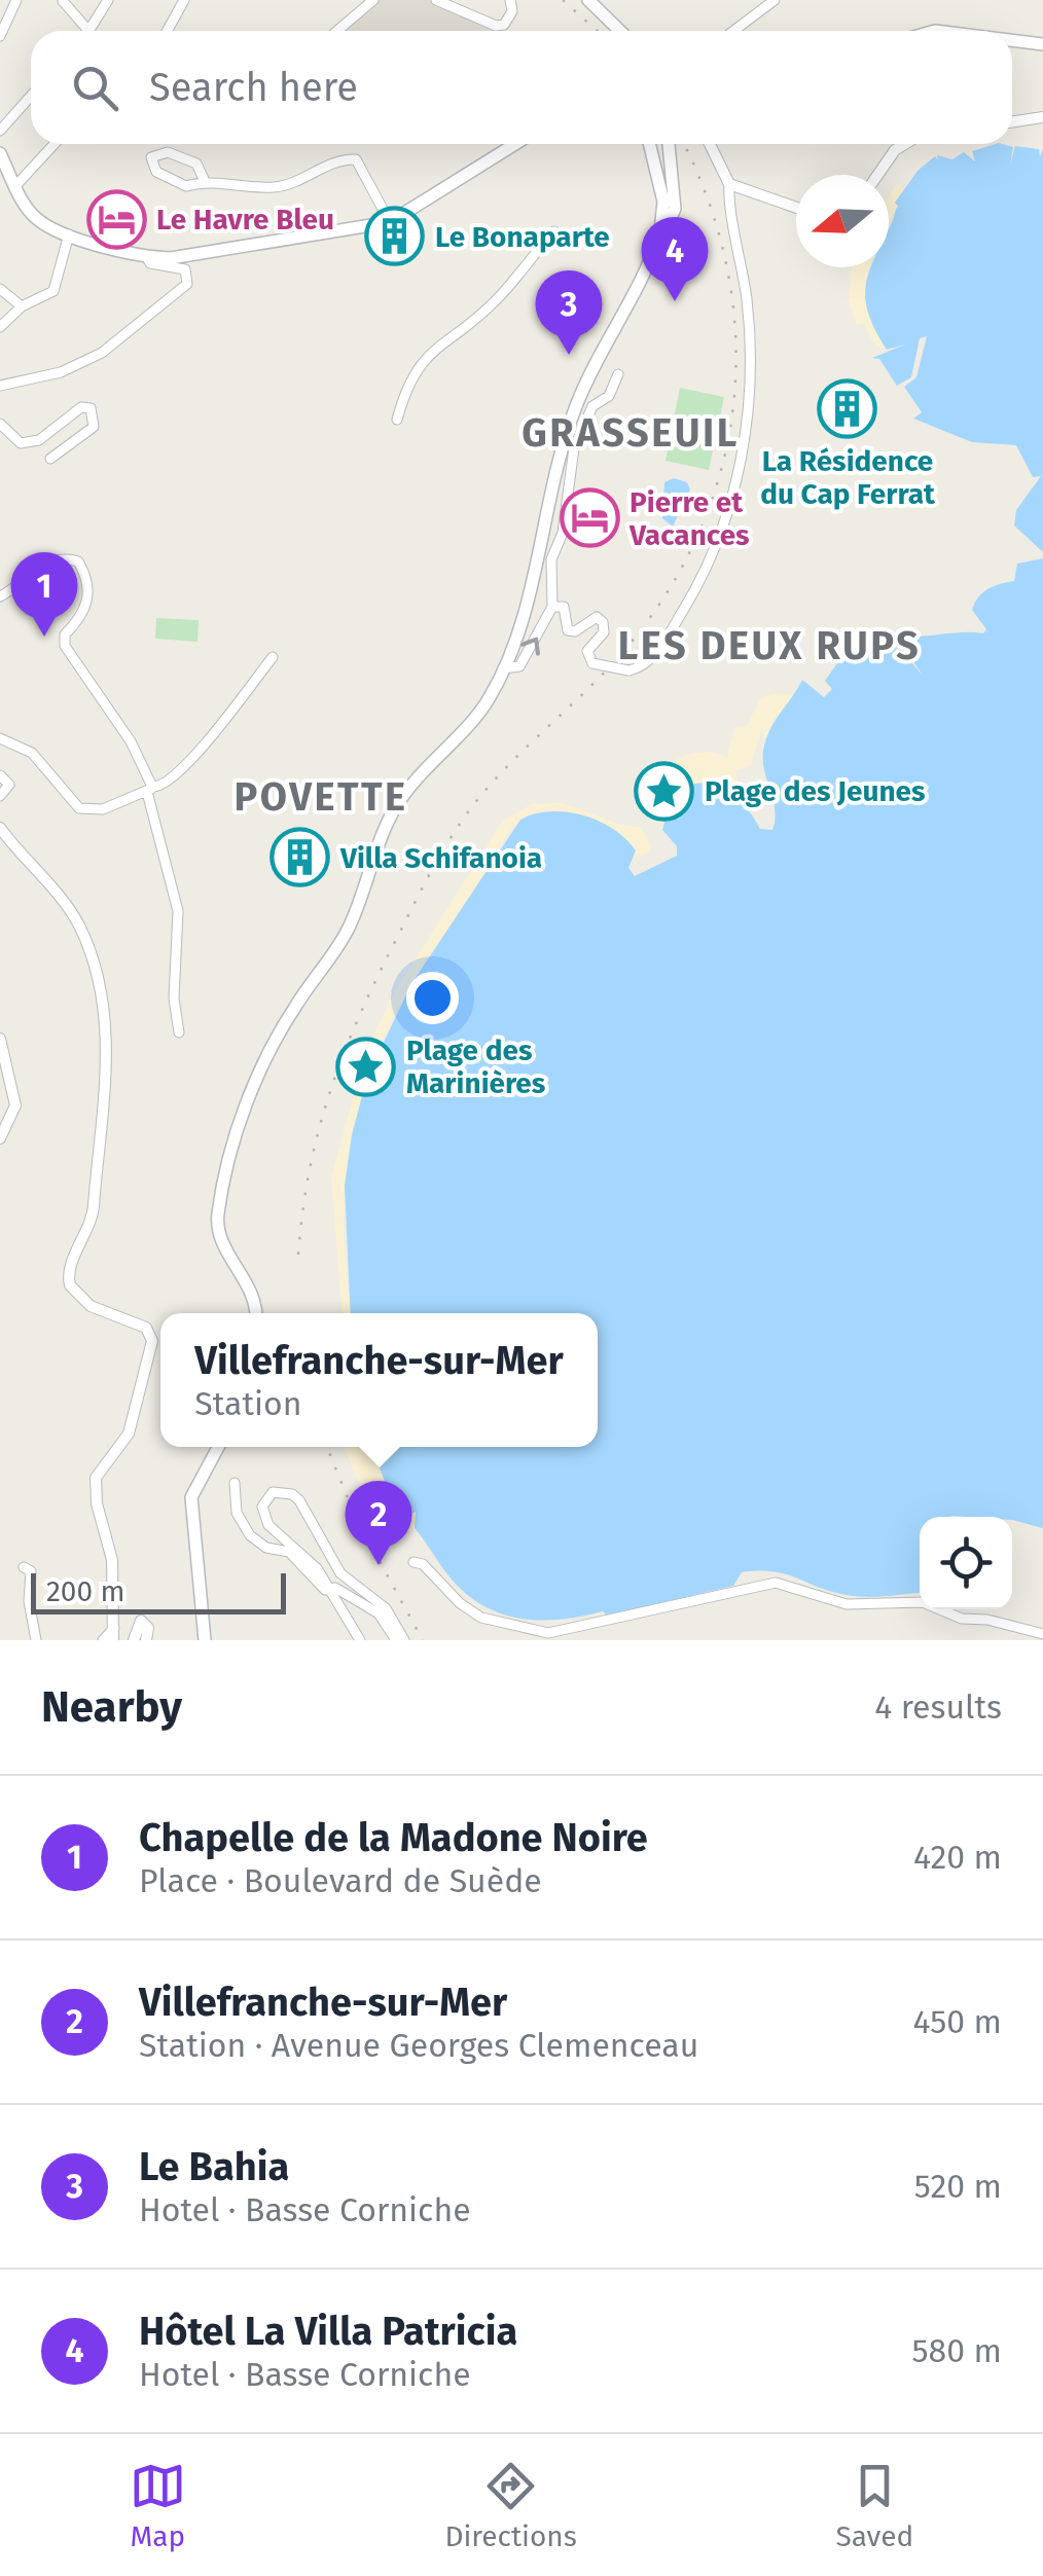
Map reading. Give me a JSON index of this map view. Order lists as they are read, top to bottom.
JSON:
{
  "districts": ["GRASSEUIL", "LES DEUX RUPS", "POVETTE"],
  "places": {
    "hotel": ["Le Havre Bleu", "Pierre et Vacances"],
    "building": ["Le Bonaparte", "La Résidence du Cap Ferrat", "Villa Schifanoia"],
    "place": ["Plage des Jeunes", "Plage des Marinières"]
  },
  "scale_bar": "200 m",
  "north": "left",
  "page": {
    "search": "Search here",
    "pins": [
      "4",
      "3",
      "1",
      "2"
    ],
    "popup": ["Villefranche-sur-Mer", "Station"],
    "scale": "200 m",
    "heading": ["Nearby", "4 results"],
    "list": [
      {
        "mark": "1",
        "name": "Chapelle de la Madone Noire",
        "note": "Place · Boulevard de Suède",
        "value": "420 m"
      },
      {
        "mark": "2",
        "name": "Villefranche-sur-Mer",
        "note": "Station · Avenue Georges Clemenceau",
        "value": "450 m"
      },
      {
        "mark": "3",
        "name": "Le Bahia",
        "note": "Hotel · Basse Corniche",
        "value": "520 m"
      },
      {
        "mark": "4",
        "name": "Hôtel La Villa Patricia",
        "note": "Hotel · Basse Corniche",
        "value": "580 m"
      }
    ],
    "nav": ["Map", "Directions", "Saved"]
  }
}
